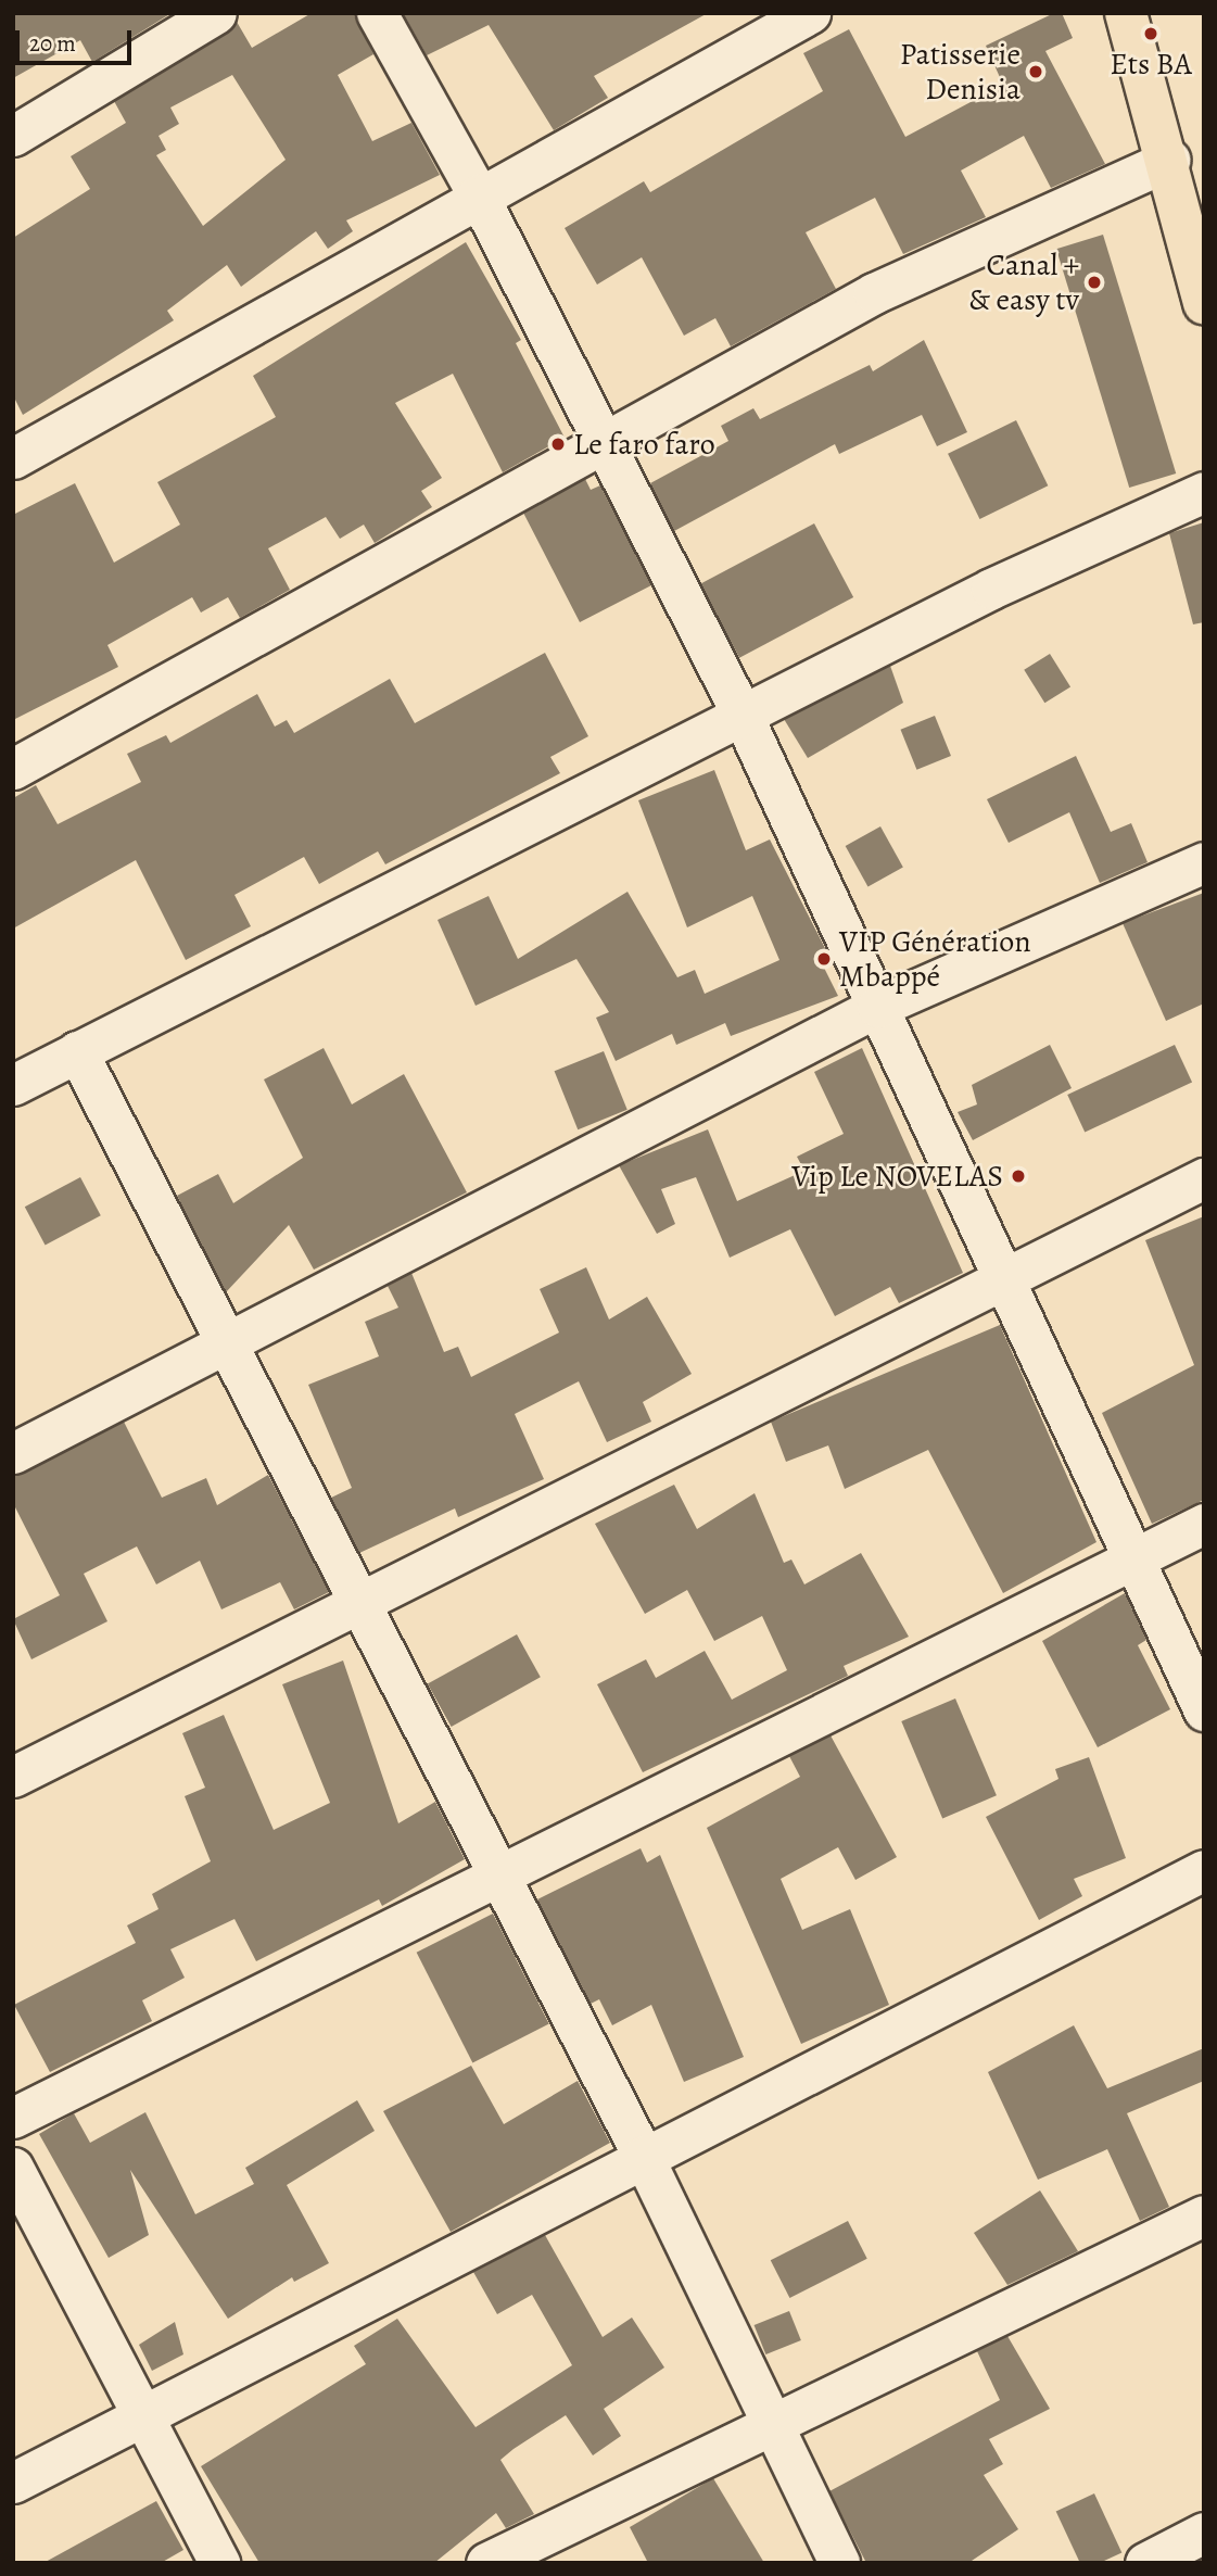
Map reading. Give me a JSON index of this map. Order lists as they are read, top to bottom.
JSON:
{
  "places": [
    "Ets BA",
    "Patisserie Denisia",
    "Canal + & easy tv",
    "Le faro faro",
    "VIP Génération Mbappé",
    "Vip Le NOVELAS"
  ],
  "scale_bar": "20 m"
}
